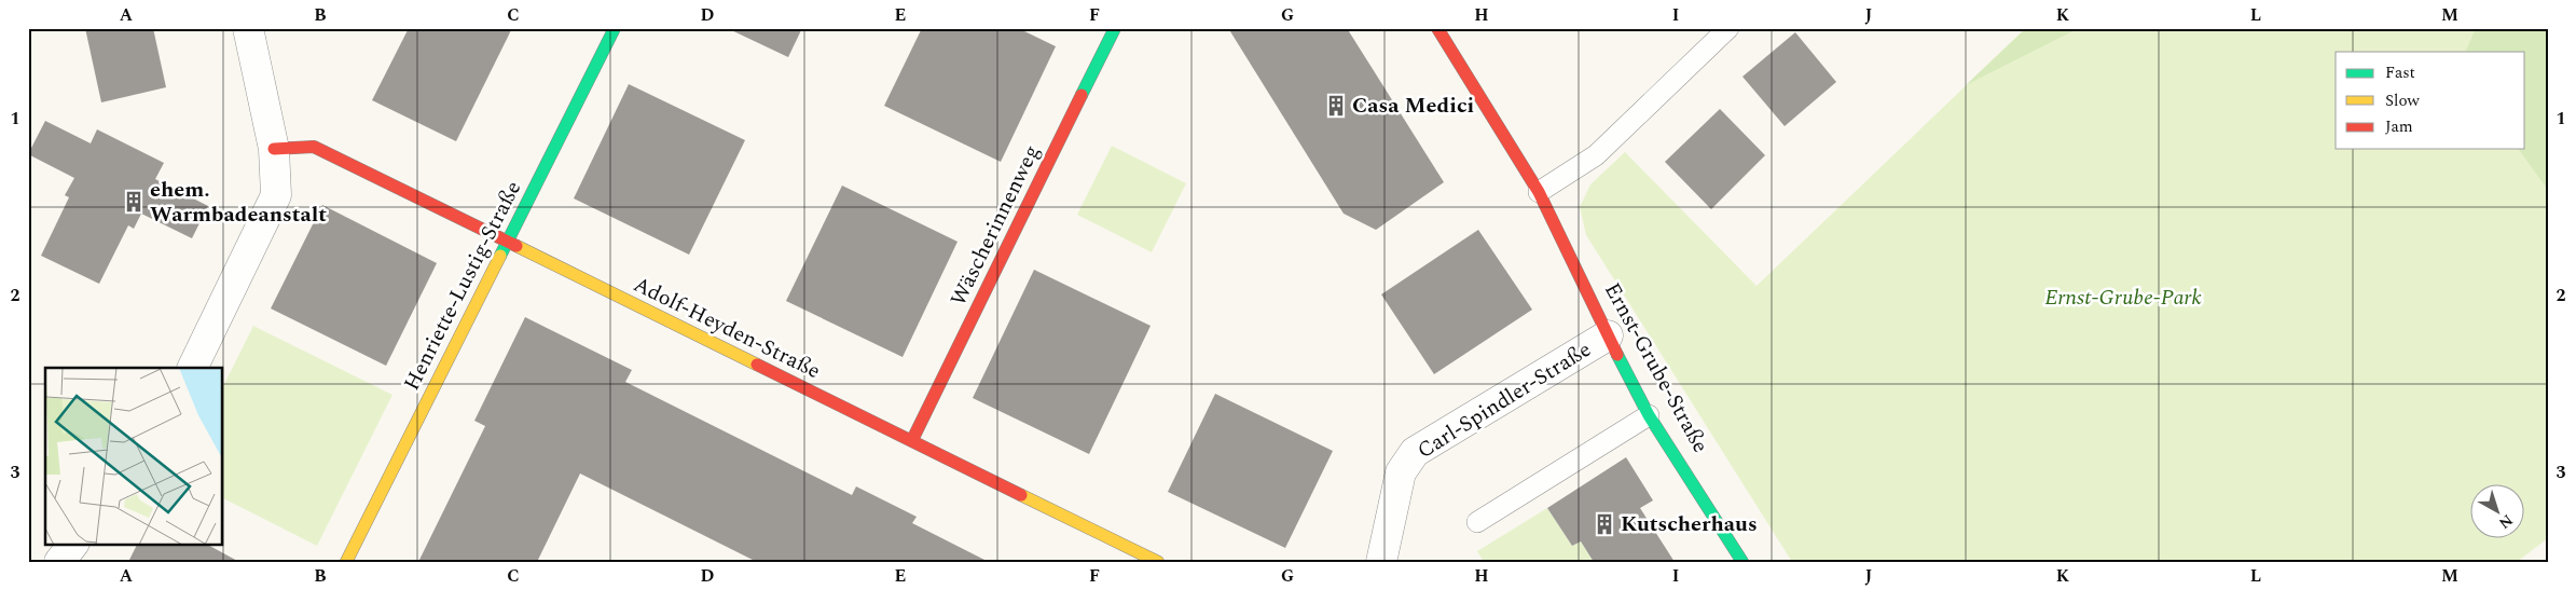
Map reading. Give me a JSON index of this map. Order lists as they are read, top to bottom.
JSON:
{
  "streets": {
    "street": [
      "Wäscherinnenweg",
      "Henriette-Lustig-Straße",
      "Adolf-Heyden-Straße",
      "Ernst-Grube-Straße",
      "Carl-Spindler-Straße"
    ]
  },
  "crossings": [
    ["Wäscherinnenweg", "Adolf-Heyden-Straße"],
    ["Henriette-Lustig-Straße", "Adolf-Heyden-Straße"],
    ["Ernst-Grube-Straße", "Carl-Spindler-Straße"]
  ],
  "parks": ["Ernst-Grube-Park"],
  "places": {
    "building": ["Casa Medici", "ehem. Warmbadeanstalt", "Kutscherhaus"]
  },
  "legend": ["Fast", "Slow", "Jam"],
  "north": "bottom right",
  "grid": {
    "columns": [
      "A",
      "B",
      "C",
      "D",
      "E",
      "F",
      "G",
      "H",
      "I",
      "J",
      "K",
      "L",
      "M"
    ],
    "rows": ["1", "2", "3"]
  }
}
